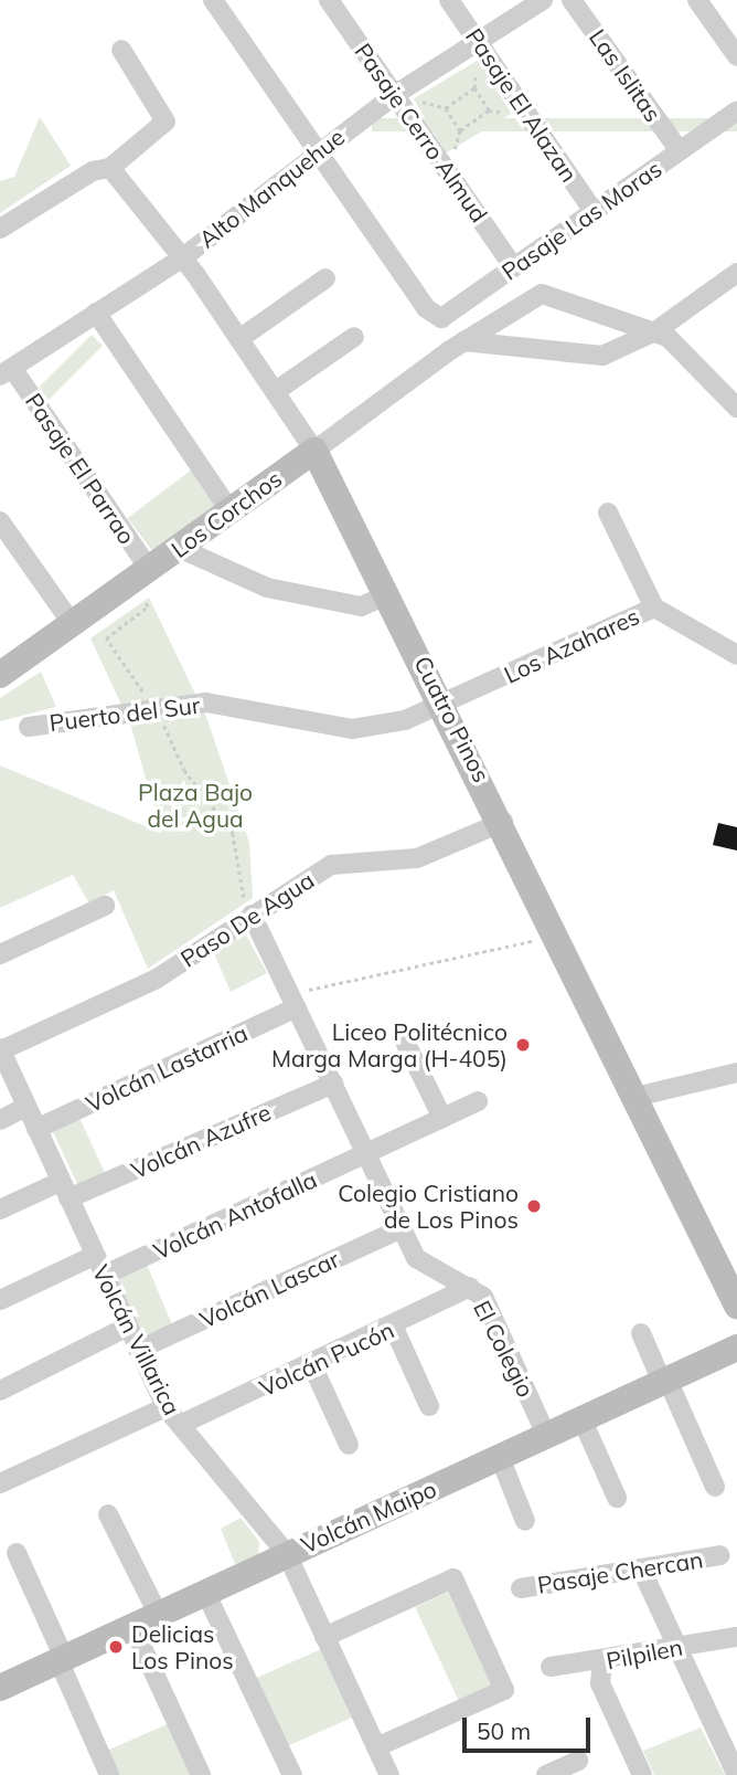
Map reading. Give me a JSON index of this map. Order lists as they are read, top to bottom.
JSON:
{
  "streets": {
    "street": [
      "Las Islitas",
      "Pasaje El Alazan",
      "Pasaje Cerro Almud",
      "Alto Manquehue",
      "Pasaje Las Moras",
      "Pasaje El Parrao",
      "Los Corchos",
      "Los Azahares",
      "Puerto del Sur",
      "Cuatro Pinos",
      "Paso De Agua",
      "Volcán Lastarria",
      "Volcán Azufre",
      "Volcán Antofalla",
      "Volcán Lascar",
      "Volcán Villarica",
      "El Colegio",
      "Volcán Pucón",
      "Volcán Maipo",
      "Pasaje Chercan",
      "Pilpilen"
    ]
  },
  "crossings": [
    ["Las Islitas", "Pasaje Las Moras"],
    ["Pasaje El Alazan", "Alto Manquehue"],
    ["Pasaje El Alazan", "Pasaje Las Moras"],
    ["Pasaje Cerro Almud", "Alto Manquehue"],
    ["Pasaje Cerro Almud", "Pasaje Las Moras"],
    ["Alto Manquehue", "Pasaje Las Moras"],
    ["Alto Manquehue", "Pasaje El Parrao"],
    ["Alto Manquehue", "Cuatro Pinos"],
    ["Pasaje El Parrao", "Los Corchos"],
    ["Los Corchos", "Cuatro Pinos"],
    ["Los Azahares", "Puerto del Sur"],
    ["Los Azahares", "Cuatro Pinos"],
    ["Puerto del Sur", "Cuatro Pinos"],
    ["Cuatro Pinos", "Paso De Agua"],
    ["Paso De Agua", "Volcán Villarica"],
    ["Paso De Agua", "El Colegio"],
    ["Volcán Lastarria", "Volcán Villarica"],
    ["Volcán Lastarria", "El Colegio"],
    ["Volcán Azufre", "Volcán Villarica"],
    ["Volcán Azufre", "El Colegio"],
    ["Volcán Antofalla", "Volcán Villarica"],
    ["Volcán Antofalla", "El Colegio"],
    ["Volcán Lascar", "Volcán Villarica"],
    ["Volcán Lascar", "El Colegio"],
    ["Volcán Villarica", "Volcán Pucón"],
    ["Volcán Villarica", "Volcán Maipo"],
    ["El Colegio", "Volcán Pucón"],
    ["El Colegio", "Volcán Maipo"]
  ],
  "parks": ["Plaza Bajo del Agua"],
  "places": ["Liceo Politécnico Marga Marga (H-405)", "Colegio Cristiano de Los Pinos", "Delicias Los Pinos"],
  "scale_bar": "50 m"
}
